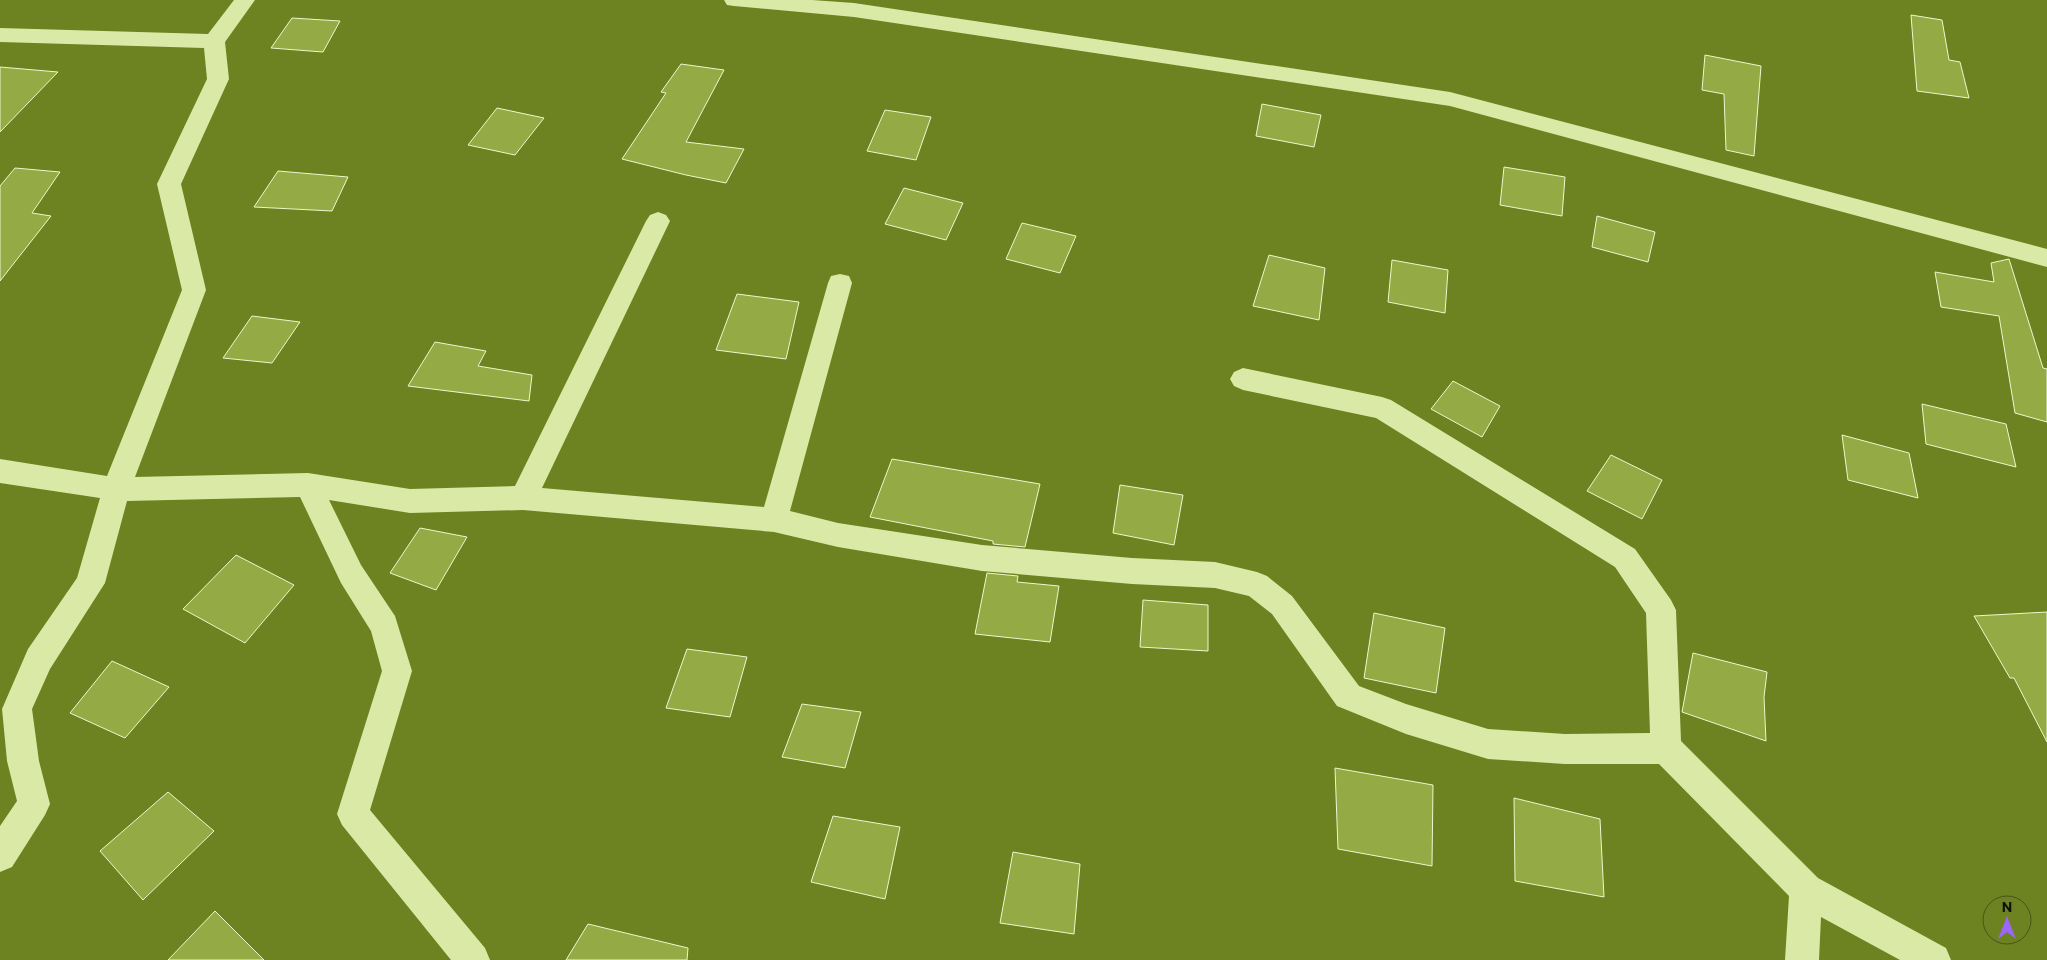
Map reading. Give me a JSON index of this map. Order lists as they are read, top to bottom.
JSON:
{
  "north": "top"
}
